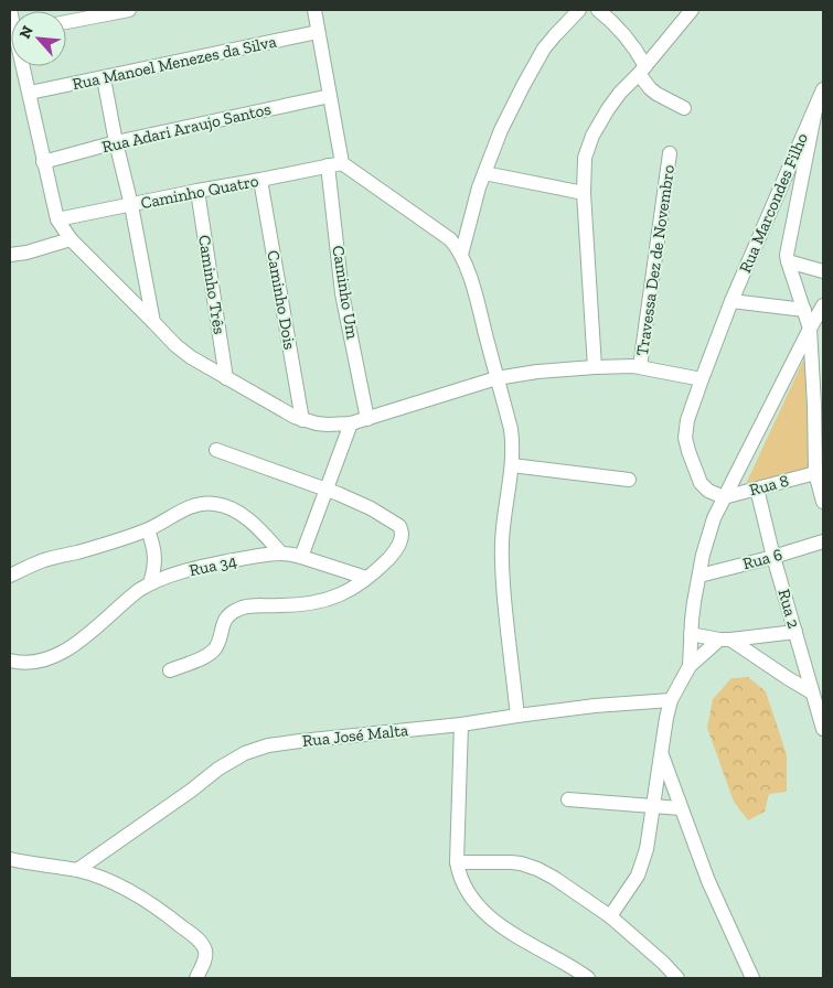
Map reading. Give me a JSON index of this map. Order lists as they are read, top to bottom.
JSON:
{
  "streets": {
    "street": [
      "Rua Manoel Menezes da Silva",
      "Rua Adari Araujo Santos",
      "Caminho Quatro",
      "Rua Marcondes Filho",
      "Travessa Dez de Novembro",
      "Caminho Três",
      "Caminho Um",
      "Caminho Dois",
      "Rua 8",
      "Rua 6",
      "Rua 34",
      "Rua 2",
      "Rua José Malta"
    ]
  },
  "crossings": [
    ["Caminho Quatro", "Caminho Três"],
    ["Caminho Quatro", "Caminho Um"],
    ["Caminho Quatro", "Caminho Dois"],
    ["Rua Marcondes Filho", "Rua 8"],
    ["Rua 8", "Rua 2"],
    ["Rua 6", "Rua 2"]
  ],
  "north": "top left"
}
